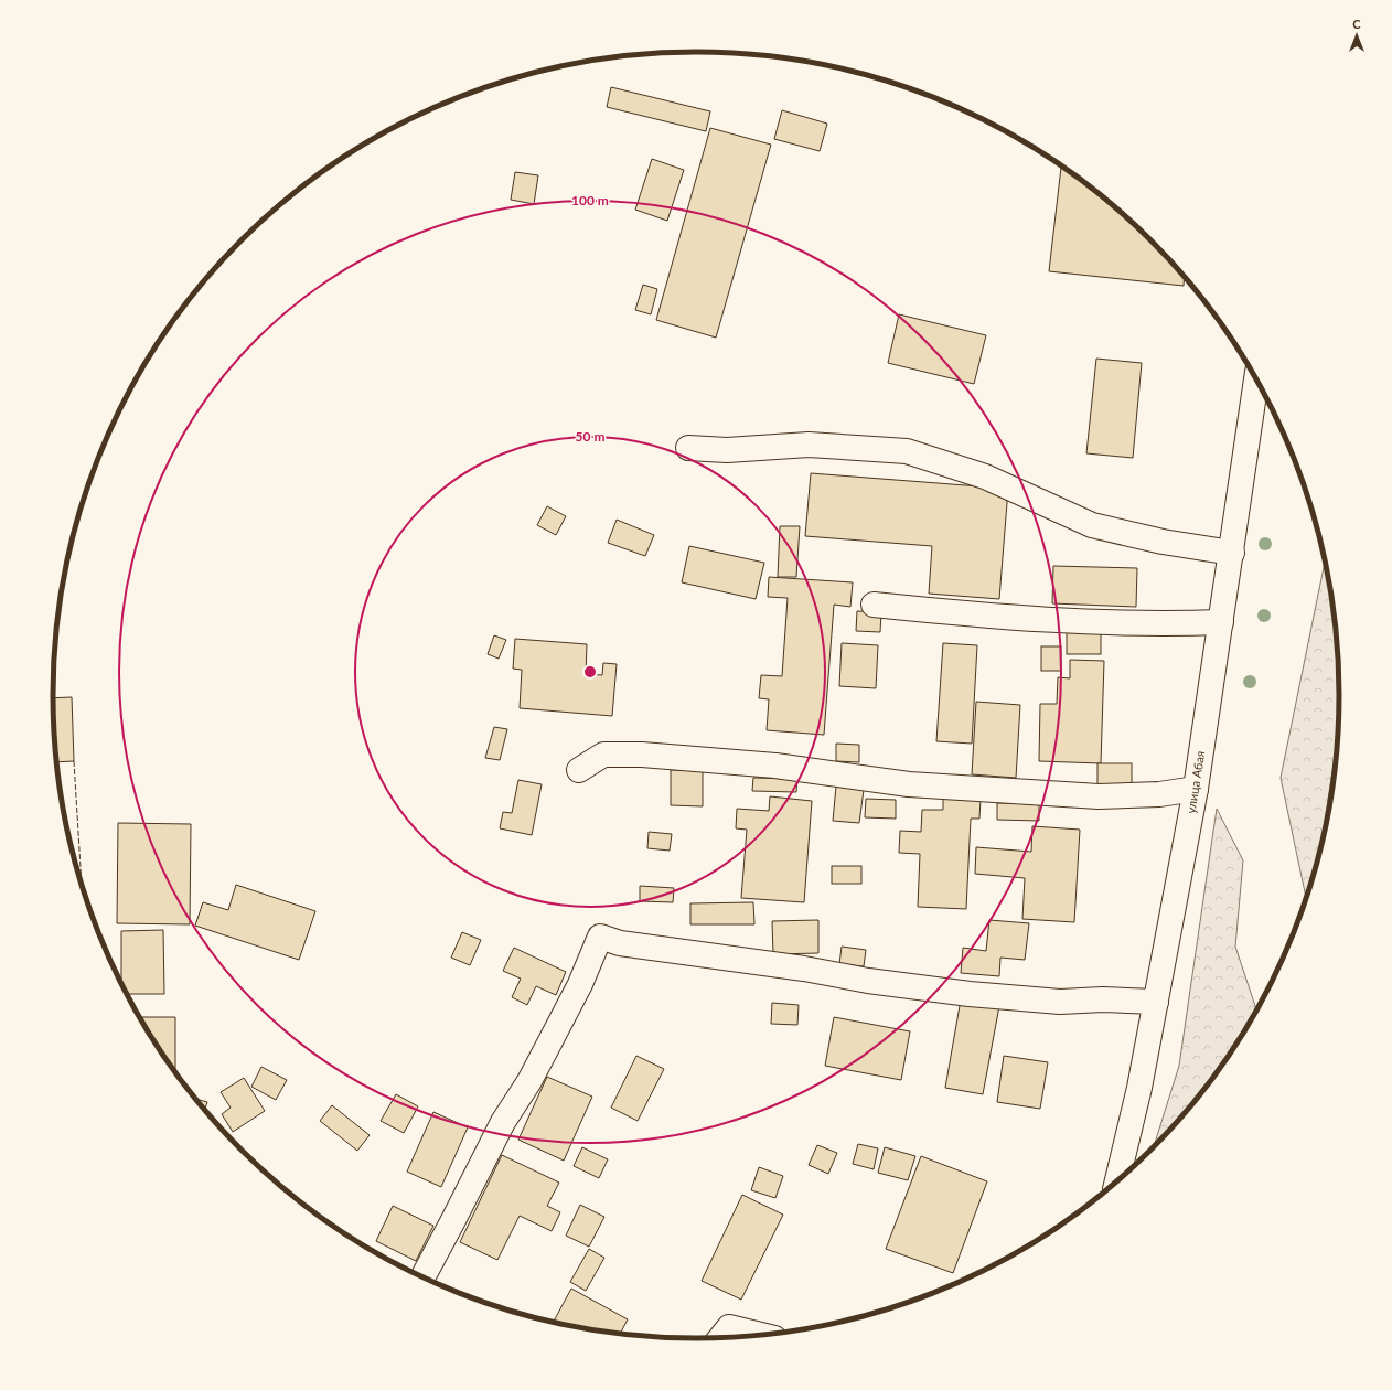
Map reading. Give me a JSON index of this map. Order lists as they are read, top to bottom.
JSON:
{
  "streets": {
    "street": ["улица Абая"]
  },
  "north": "top",
  "rings": ["100 m", "50 m"]
}
